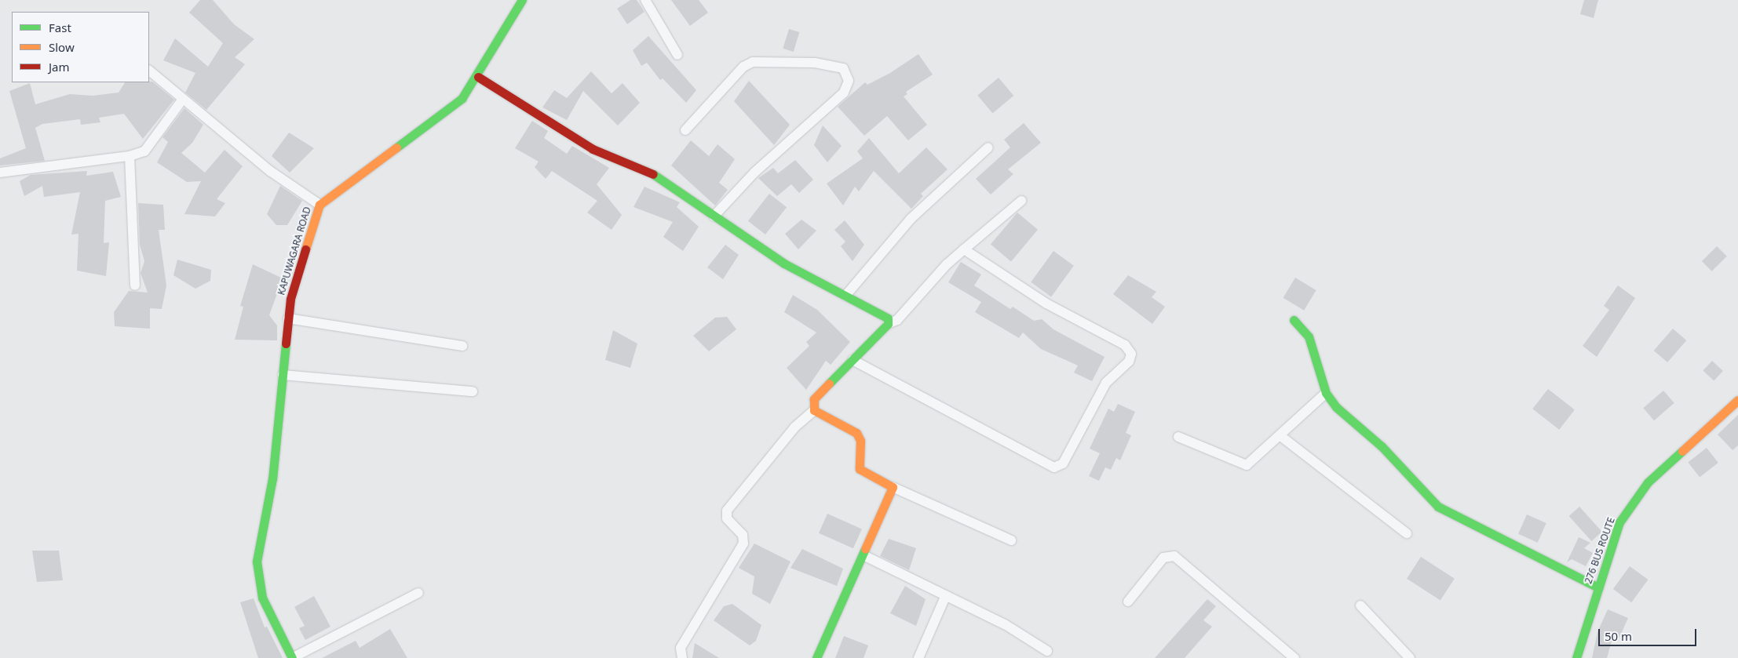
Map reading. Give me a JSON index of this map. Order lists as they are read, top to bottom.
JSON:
{
  "streets": {
    "street": ["KAPUWAGARA ROAD", "276 BUS ROUTE"]
  },
  "legend": ["Fast", "Slow", "Jam"],
  "scale_bar": "50 m"
}
